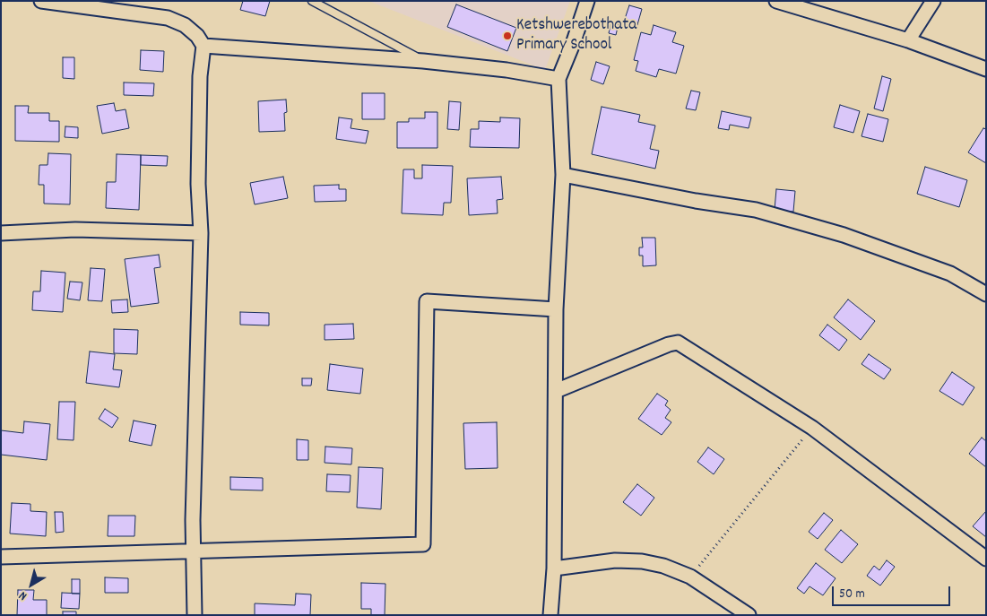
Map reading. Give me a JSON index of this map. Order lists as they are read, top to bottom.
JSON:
{
  "places": ["Ketshwerebothata Primary School"],
  "scale_bar": "50 m",
  "north": "bottom left"
}
